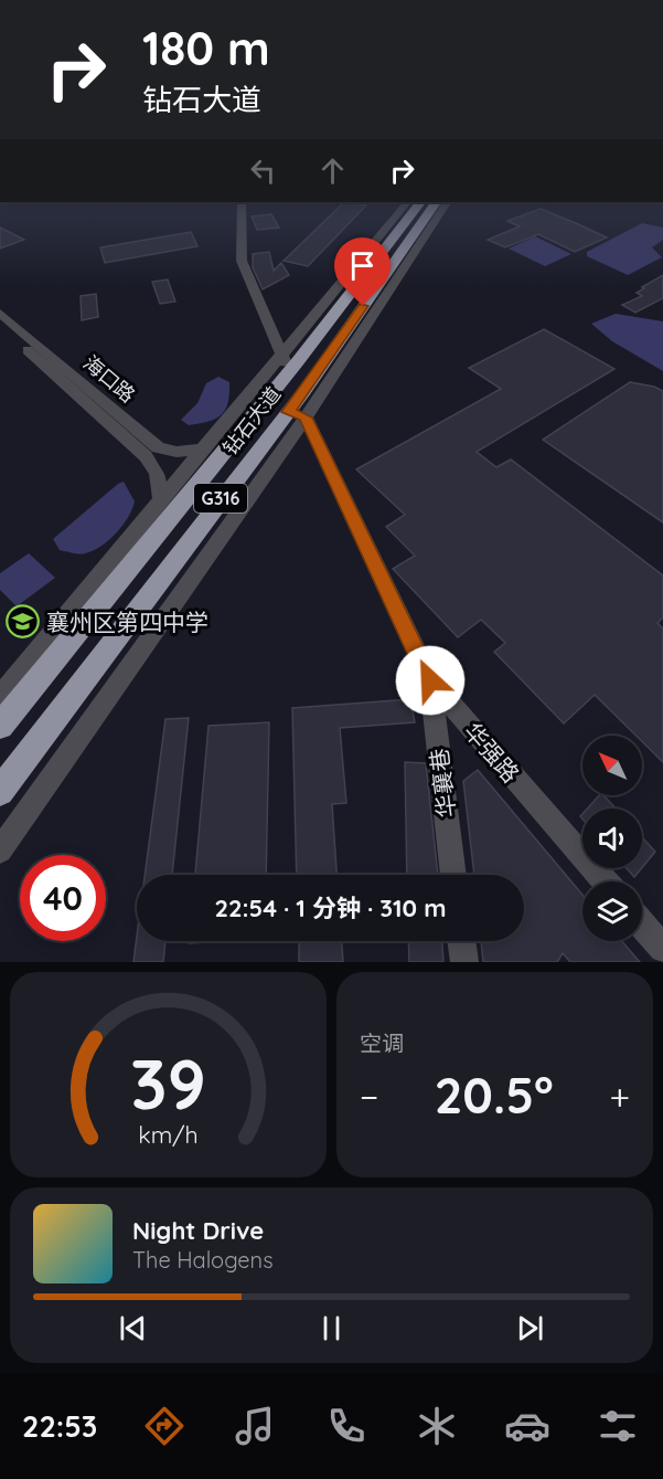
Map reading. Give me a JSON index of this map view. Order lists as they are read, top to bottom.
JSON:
{
  "streets": {
    "highway": ["钻石大道", "G316"],
    "street": ["海口路", "华强路", "华襄巷"]
  },
  "crossings": [
    ["钻石大道", "华强路"],
    ["华强路", "华襄巷"]
  ],
  "places": {
    "school or university": ["襄州区第四中学"]
  },
  "north": "top left",
  "page": {
    "turn": ["180 m", "钻石大道"],
    "limit": "40",
    "trip": "22:54 · 1 分钟 · 310 m",
    "tile": "空调",
    "heat": ["−", "20.5°", "+"],
    "song": ["Night Drive", "The Halogens"],
    "tabs": "22:53",
    "gauge": ["39", "km/h"]
  }
}
